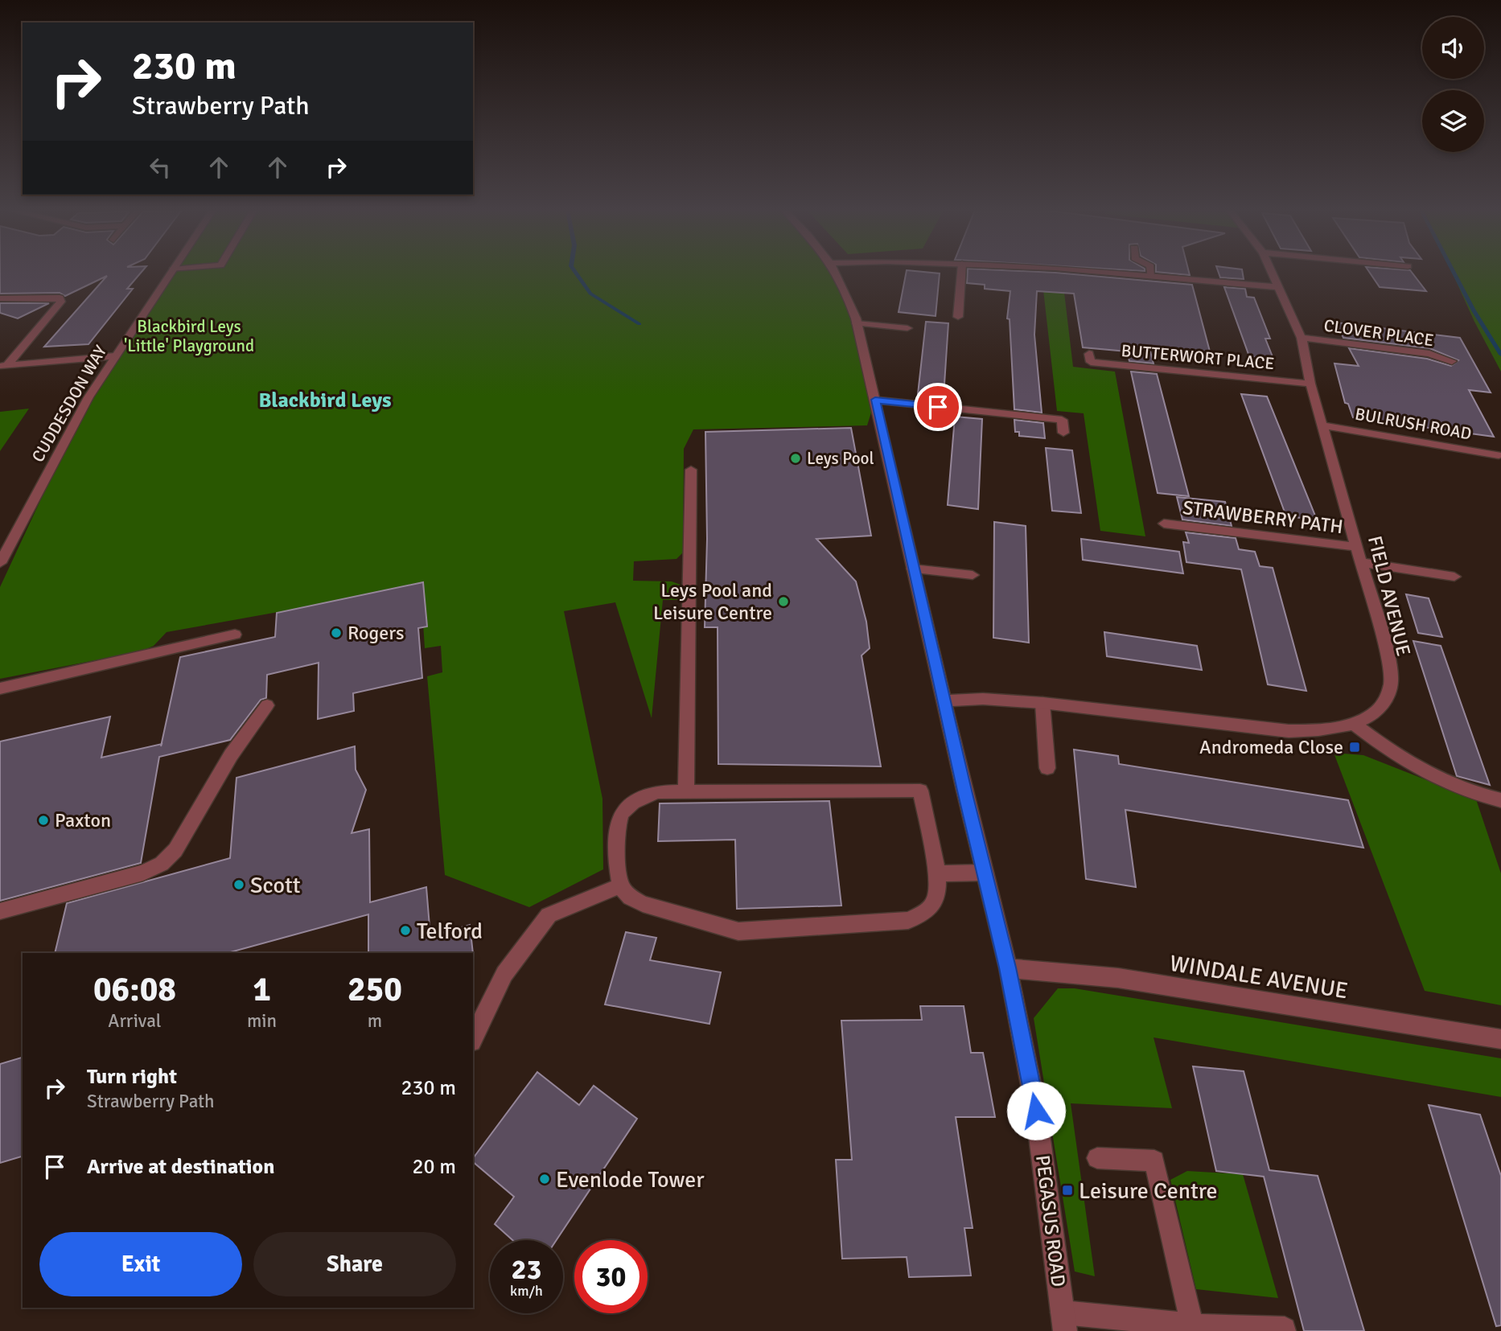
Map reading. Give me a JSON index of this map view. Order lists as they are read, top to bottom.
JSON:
{
  "streets": {
    "street": [
      "CLOVER PLACE",
      "BUTTERWORT PLACE",
      "CUDDESDON WAY",
      "BULRUSH ROAD",
      "STRAWBERRY PATH",
      "FIELD AVENUE",
      "WINDALE AVENUE",
      "PEGASUS ROAD"
    ]
  },
  "crossings": [
    ["CLOVER PLACE", "FIELD AVENUE"],
    ["BUTTERWORT PLACE", "FIELD AVENUE"],
    ["BULRUSH ROAD", "FIELD AVENUE"],
    ["STRAWBERRY PATH", "FIELD AVENUE"],
    ["FIELD AVENUE", "PEGASUS ROAD"],
    ["WINDALE AVENUE", "PEGASUS ROAD"]
  ],
  "districts": ["Blackbird Leys"],
  "parks": ["Blackbird Leys 'Little' Playground"],
  "places": {
    "other": [
      "Leys Pool",
      "Leys Pool and Leisure Centre",
      "Rogers",
      "Paxton",
      "Scott",
      "Telford",
      "Evenlode Tower"
    ],
    "transit": ["Andromeda Close", "Leisure Centre"]
  },
  "page": {
    "turn": ["230 m", "Strawberry Path"],
    "eta": [
      "06:08",
      "Arrival",
      "1",
      "min",
      "250",
      "m"
    ],
    "list": [
      {
        "name": "Turn right",
        "note": "Strawberry Path",
        "value": "230 m"
      },
      {
        "name": "Arrive at destination",
        "value": "20 m"
      }
    ],
    "buttons": ["Exit", "Share"],
    "speed": "23 km/h",
    "limit": "30"
  }
}
